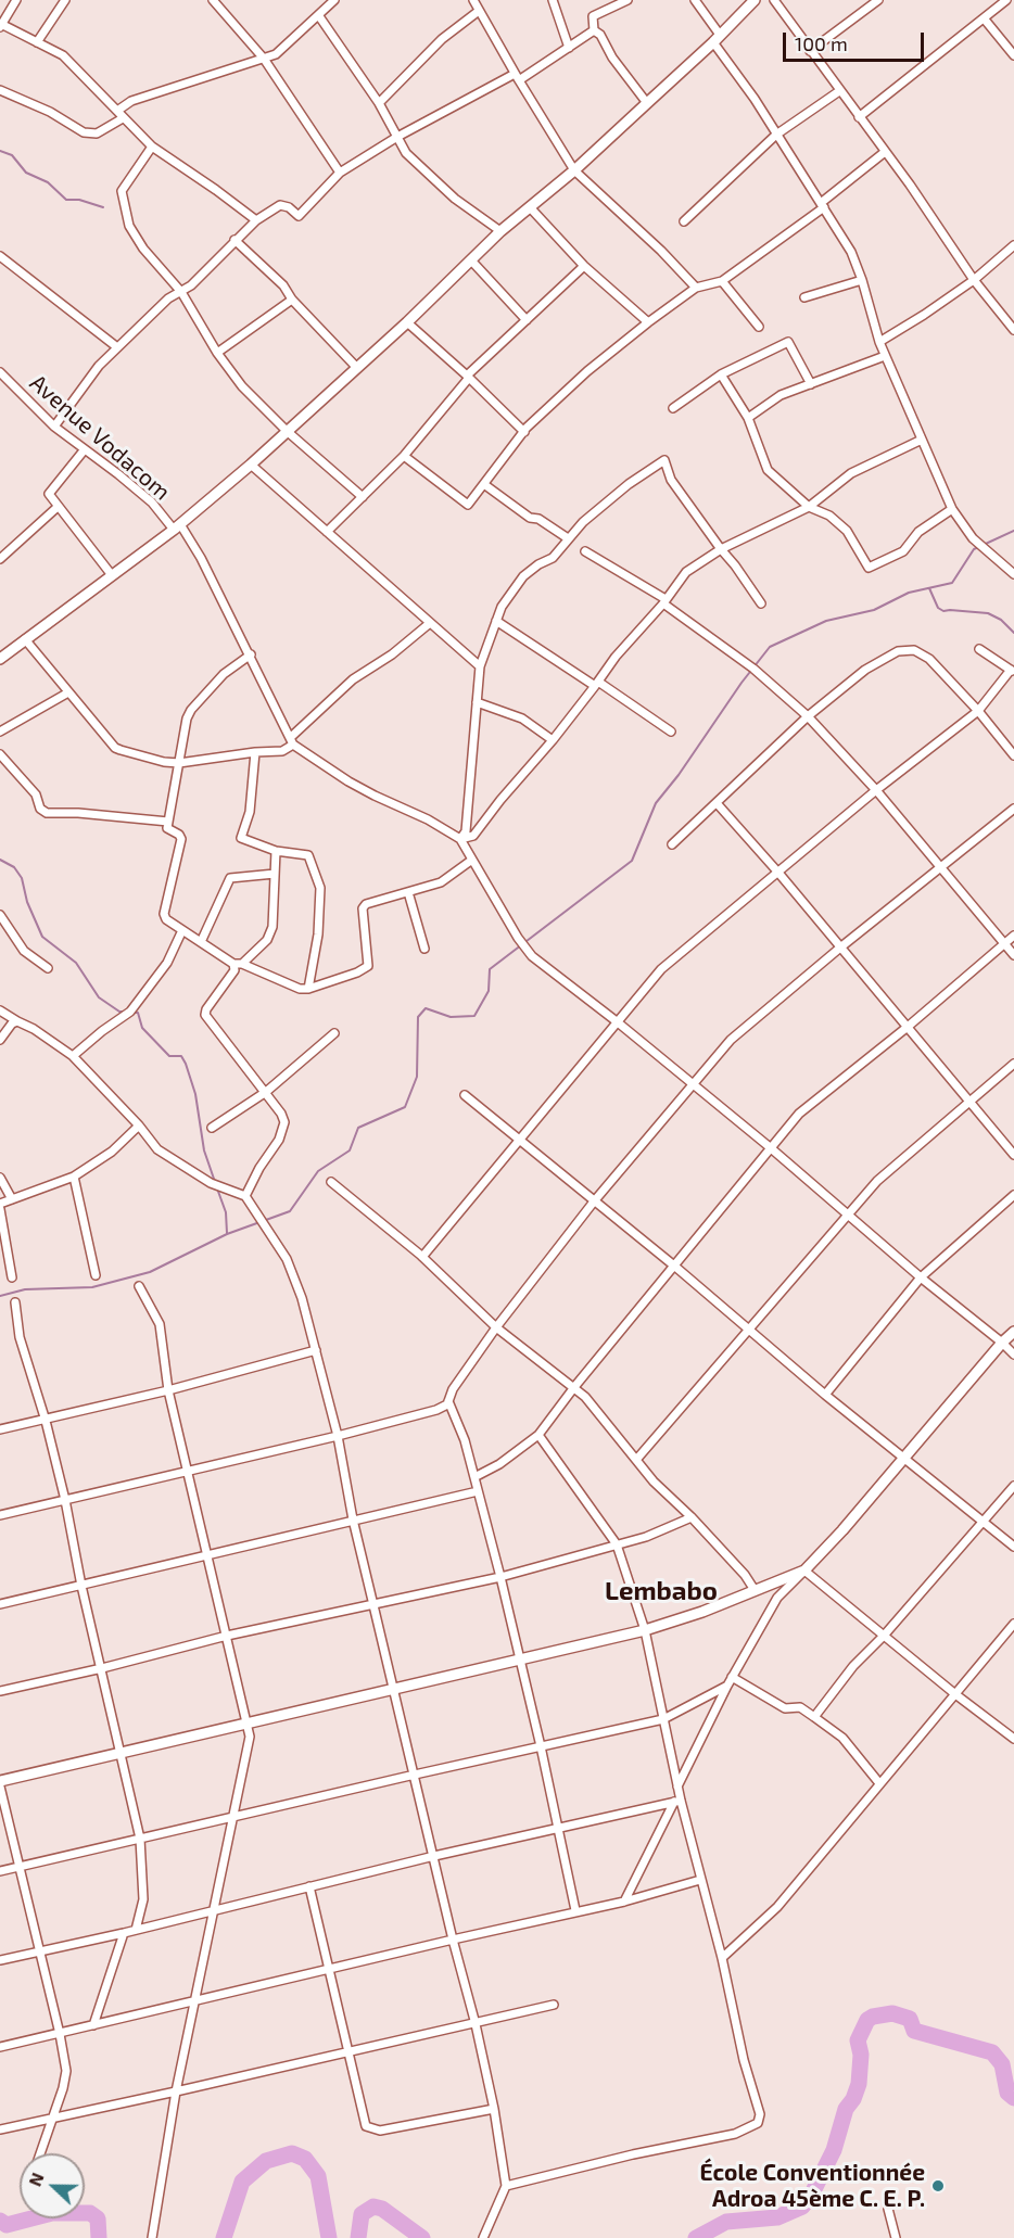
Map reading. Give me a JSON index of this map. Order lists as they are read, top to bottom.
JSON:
{
  "streets": {
    "street": ["Avenue Vodacom"]
  },
  "districts": ["Lembabo"],
  "places": ["École Conventionnée Adroa 45ème C. E. P."],
  "scale_bar": "100 m",
  "north": "left"
}
